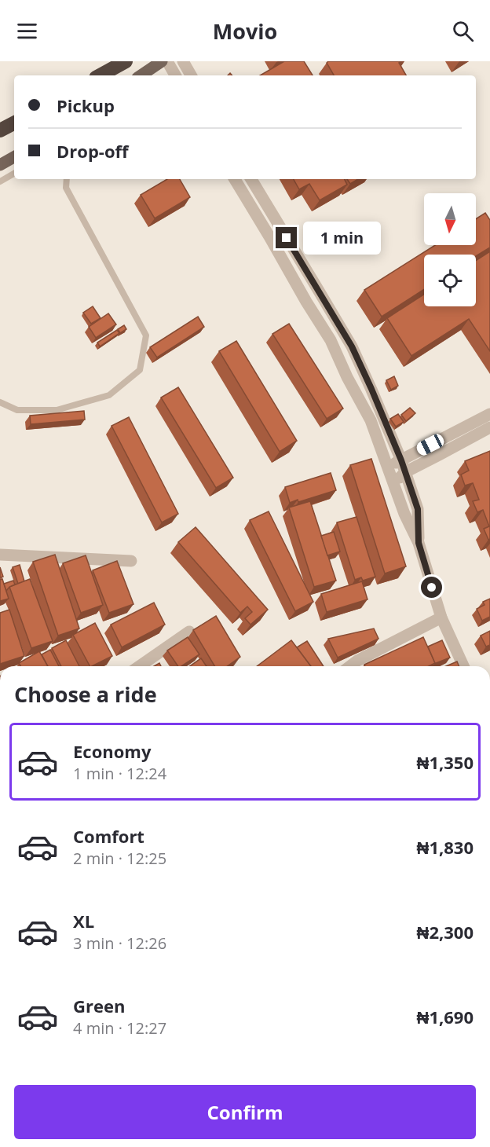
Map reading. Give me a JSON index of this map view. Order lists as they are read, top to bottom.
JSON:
{
  "north": "bottom",
  "page": {
    "header": "Movio",
    "banner": ["Pickup", "Drop-off"],
    "bubble": "1 min",
    "heading": "Choose a ride",
    "list": [
      {
        "name": "Economy",
        "note": "1 min · 12:24",
        "value": "₦1,350"
      },
      {
        "name": "Comfort",
        "note": "2 min · 12:25",
        "value": "₦1,830"
      },
      {
        "name": "XL",
        "note": "3 min · 12:26",
        "value": "₦2,300"
      },
      {
        "name": "Green",
        "note": "4 min · 12:27",
        "value": "₦1,690"
      }
    ],
    "buttons": "Confirm"
  }
}
